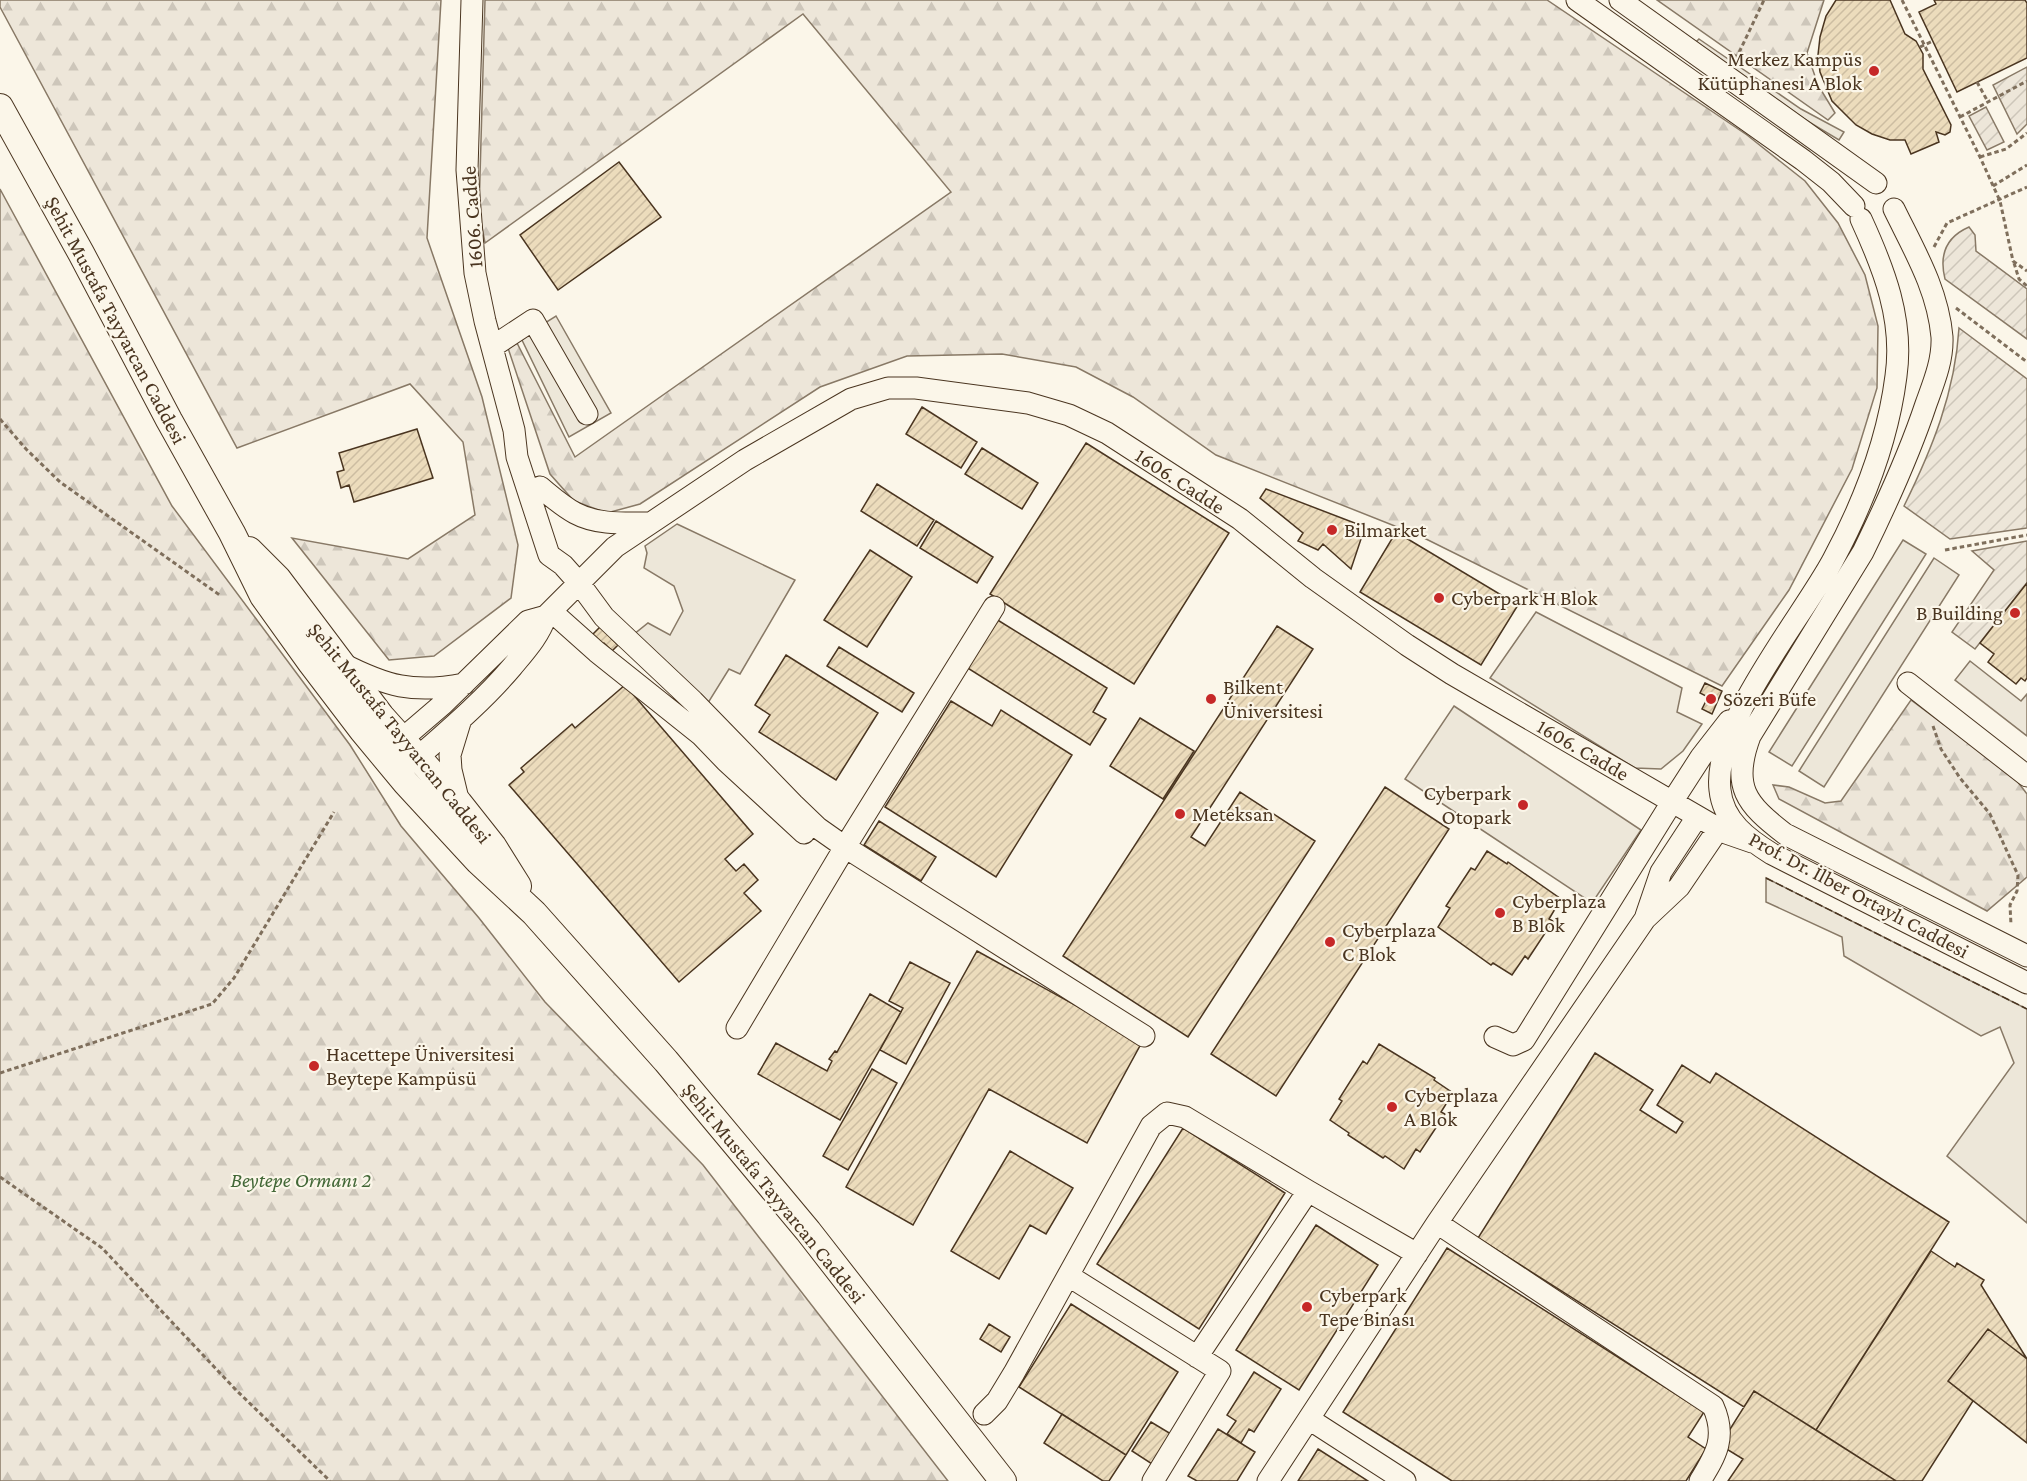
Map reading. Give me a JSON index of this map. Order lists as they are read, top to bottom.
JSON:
{
  "streets": {
    "main road": ["Şehit Mustafa Tayyarcan Caddesi"],
    "street": ["1606. Cadde", "Prof. Dr. İlber Ortaylı Caddesi"]
  },
  "crossings": [
    ["1606. Cadde", "Prof. Dr. İlber Ortaylı Caddesi"]
  ],
  "parks": ["Beytepe Ormanı 2"],
  "places": [
    "Merkez Kampüs Kütüphanesi A Blok",
    "Bilmarket",
    "Cyberpark H Blok",
    "B Building",
    "Bilkent Üniversitesi",
    "Sözeri Büfe",
    "Cyberpark Otopark",
    "Meteksan",
    "Cyberplaza B Blok",
    "Cyberplaza C Blok",
    "Hacettepe Üniversitesi Beytepe Kampüsü",
    "Cyberplaza A Blok",
    "Cyberpark Tepe Binası"
  ]
}
